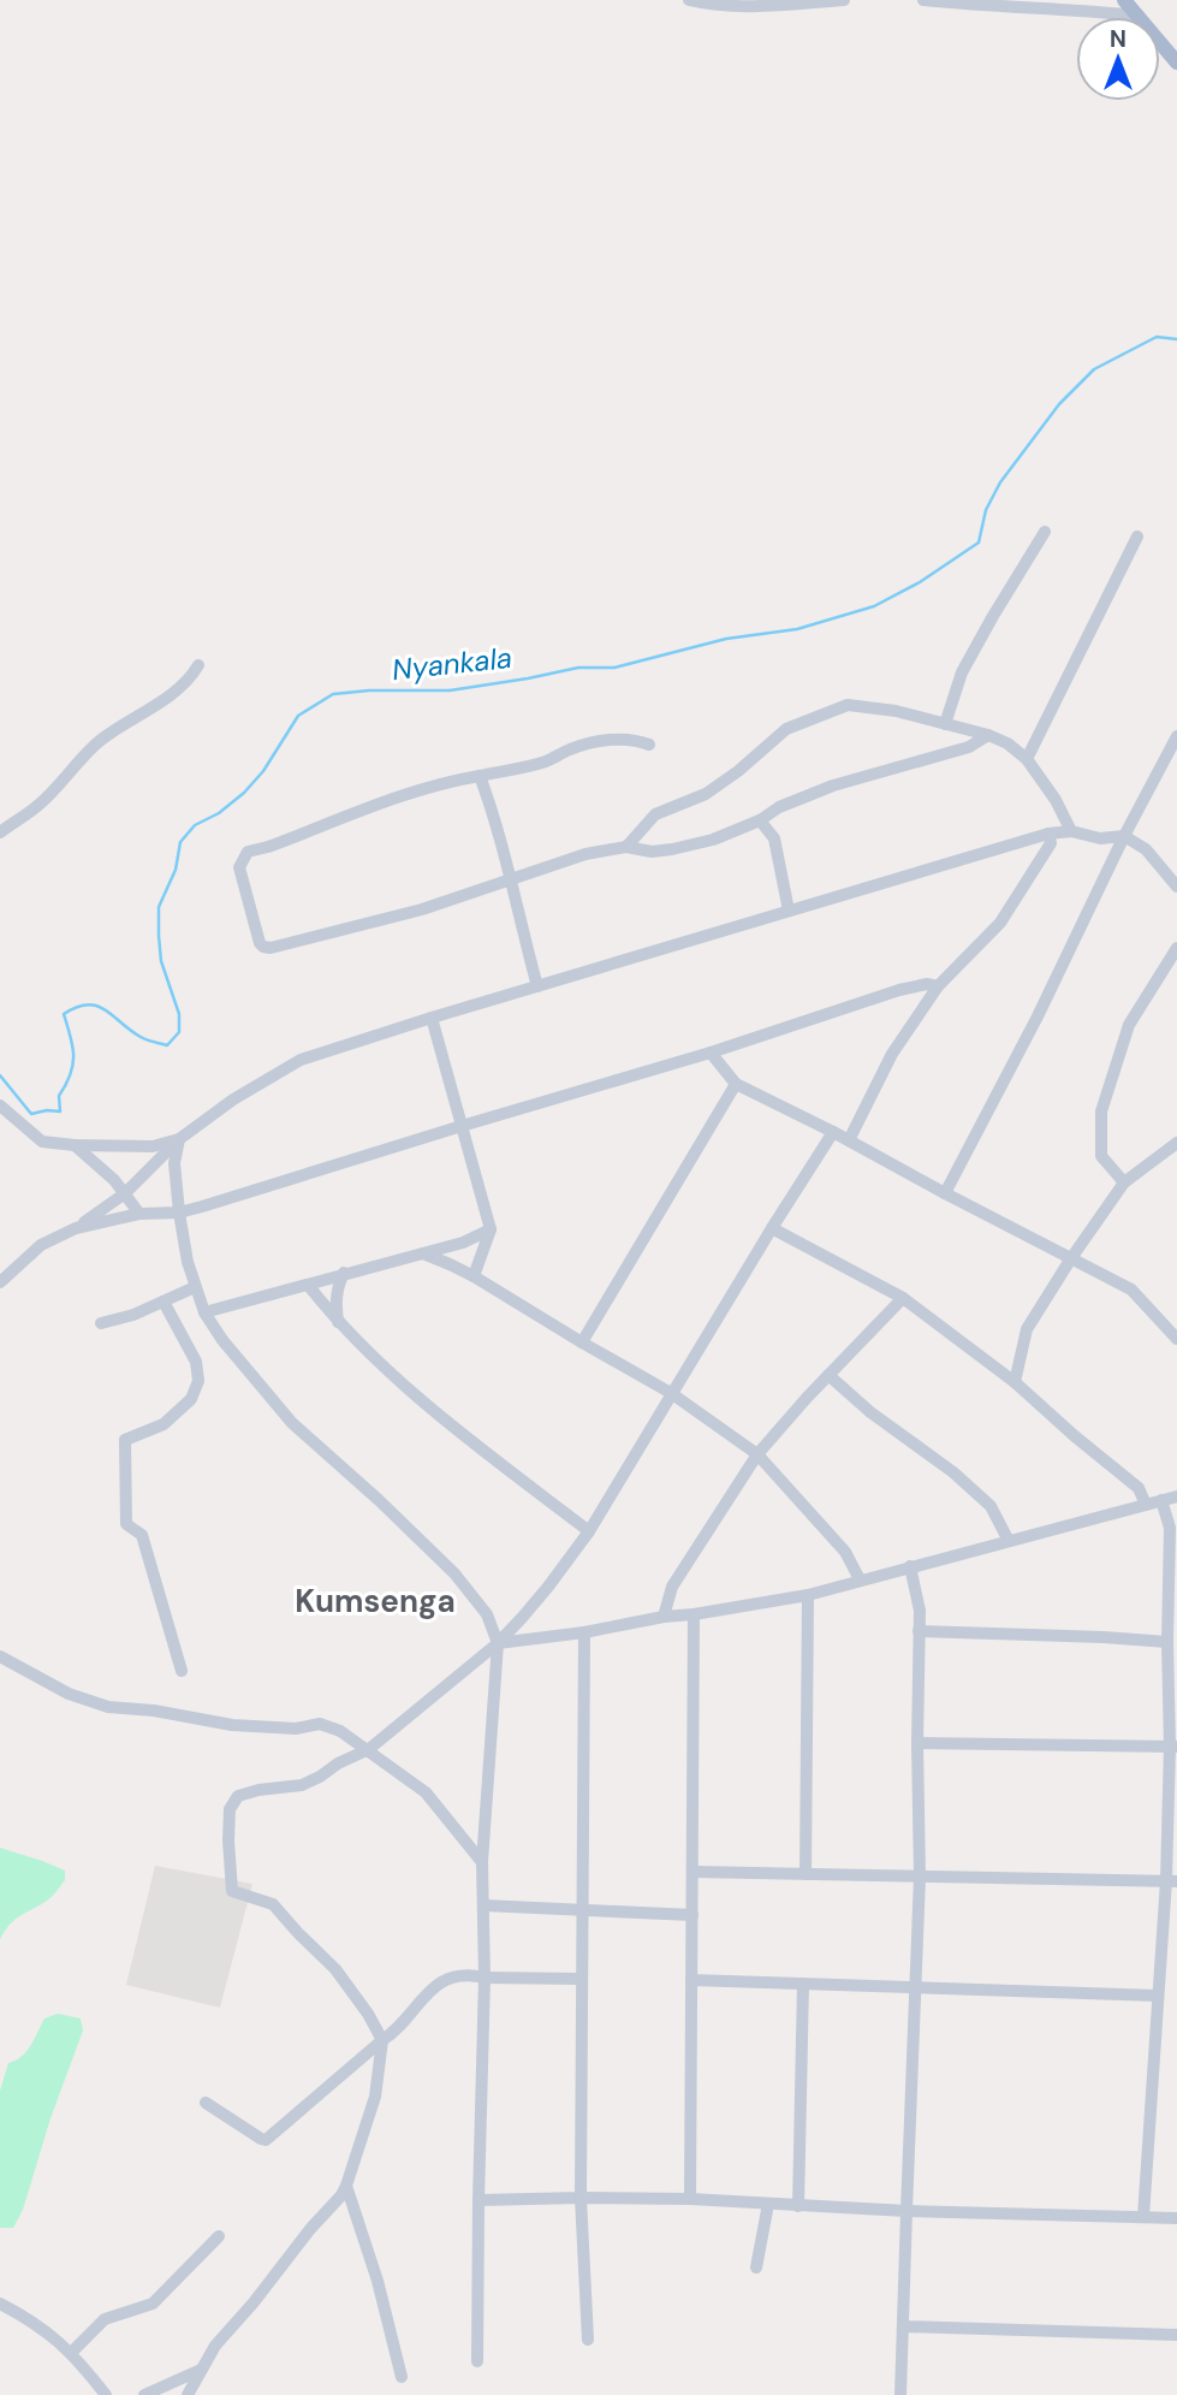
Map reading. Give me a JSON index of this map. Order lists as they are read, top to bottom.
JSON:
{
  "districts": ["Kumsenga"],
  "water": ["Nyankala"],
  "north": "top"
}
